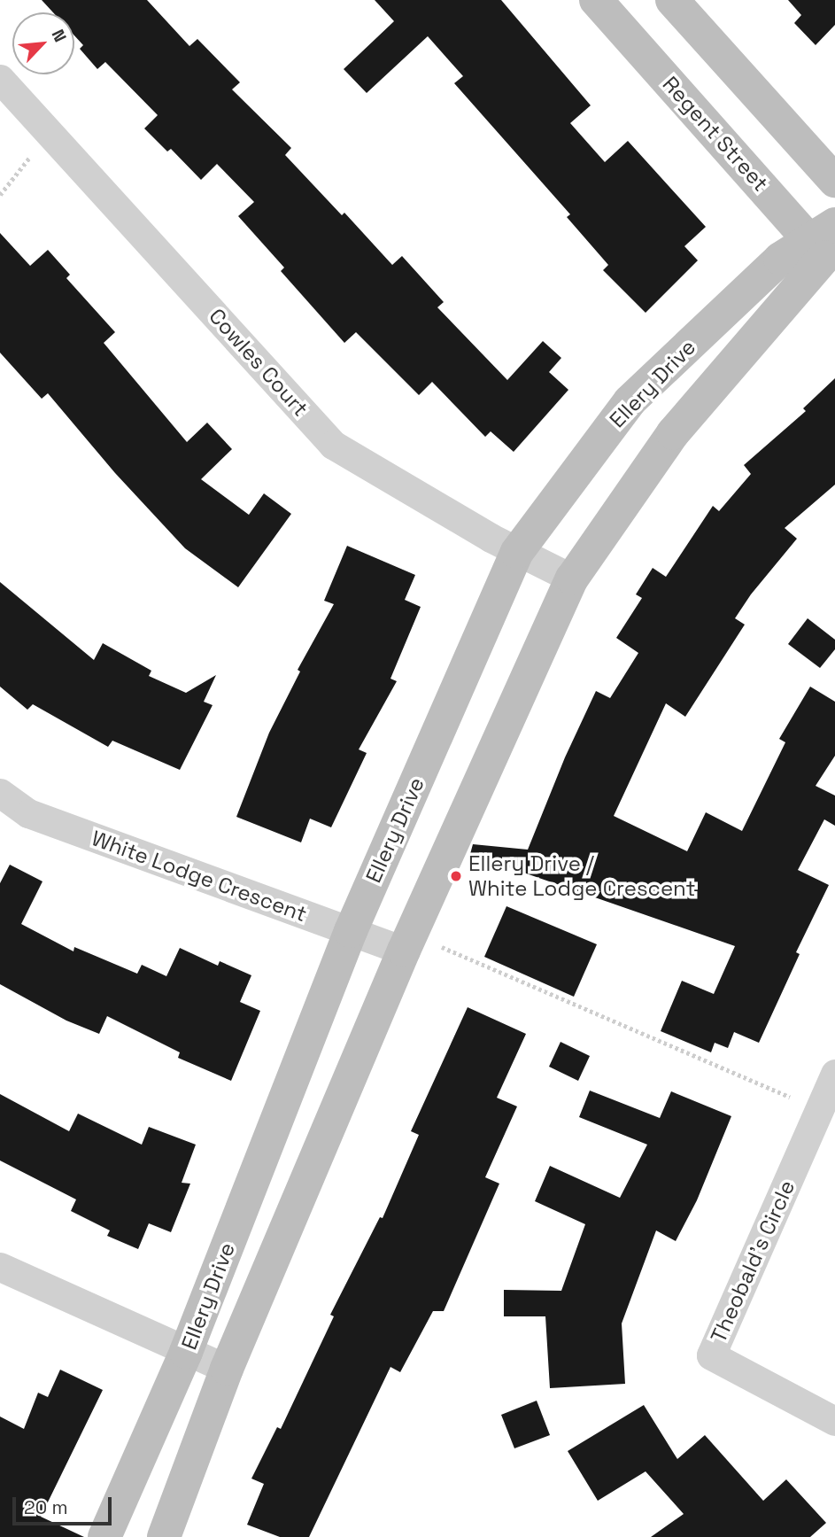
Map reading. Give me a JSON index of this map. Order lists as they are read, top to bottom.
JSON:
{
  "streets": {
    "street": [
      "Regent Street",
      "Cowles Court",
      "Ellery Drive",
      "White Lodge Crescent",
      "Theobald's Circle"
    ]
  },
  "crossings": [
    ["Regent Street", "Ellery Drive"],
    ["Cowles Court", "Ellery Drive"],
    ["Ellery Drive", "White Lodge Crescent"]
  ],
  "places": ["Ellery Drive / White Lodge Crescent"],
  "scale_bar": "20 m",
  "north": "top right"
}
